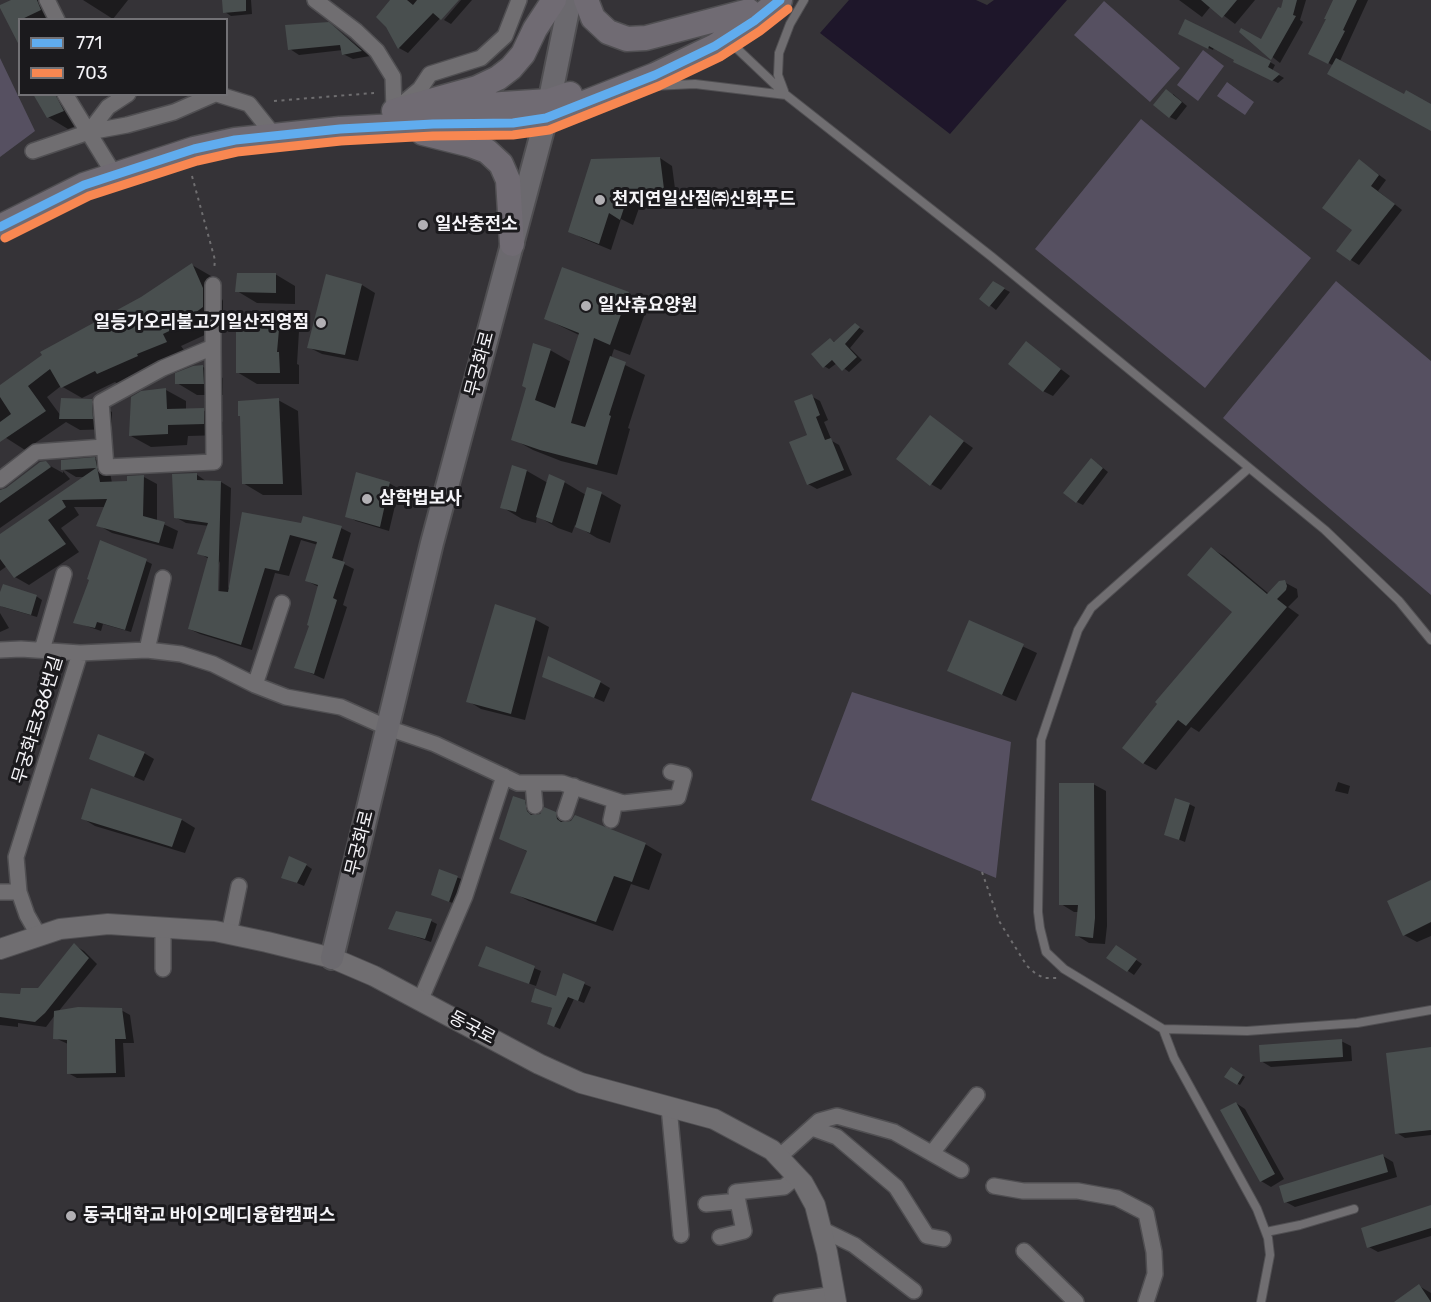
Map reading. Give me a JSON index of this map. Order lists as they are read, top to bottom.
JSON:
{
  "streets": {
    "main road": ["무궁화로"],
    "street": ["무궁화로386번길", "동국로"]
  },
  "crossings": [
    ["무궁화로", "무궁화로386번길"],
    ["무궁화로", "동국로"],
    ["무궁화로386번길", "동국로"]
  ],
  "places": [
    "천지연일산점㈜신화푸드",
    "일산충전소",
    "일산휴요양원",
    "일등가오리불고기일산직영점",
    "삼학법보사",
    "동국대학교 바이오메디융합캠퍼스"
  ],
  "lines": ["transit line 771", "transit line 703"],
  "legend": ["771", "703"]
}
